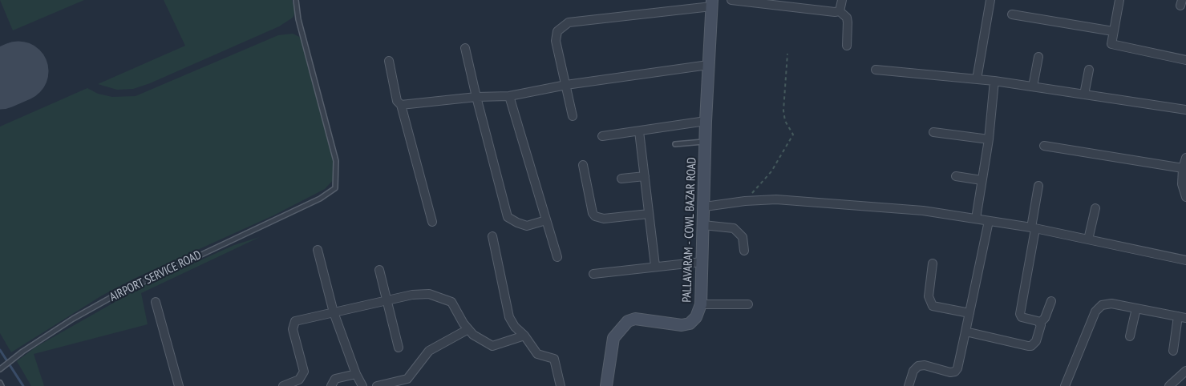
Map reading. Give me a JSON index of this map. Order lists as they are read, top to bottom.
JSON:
{
  "streets": {
    "street": ["PALLAVARAM - COWL BAZAR ROAD"],
    "lane": ["AIRPORT SERVICE ROAD"]
  }
}
